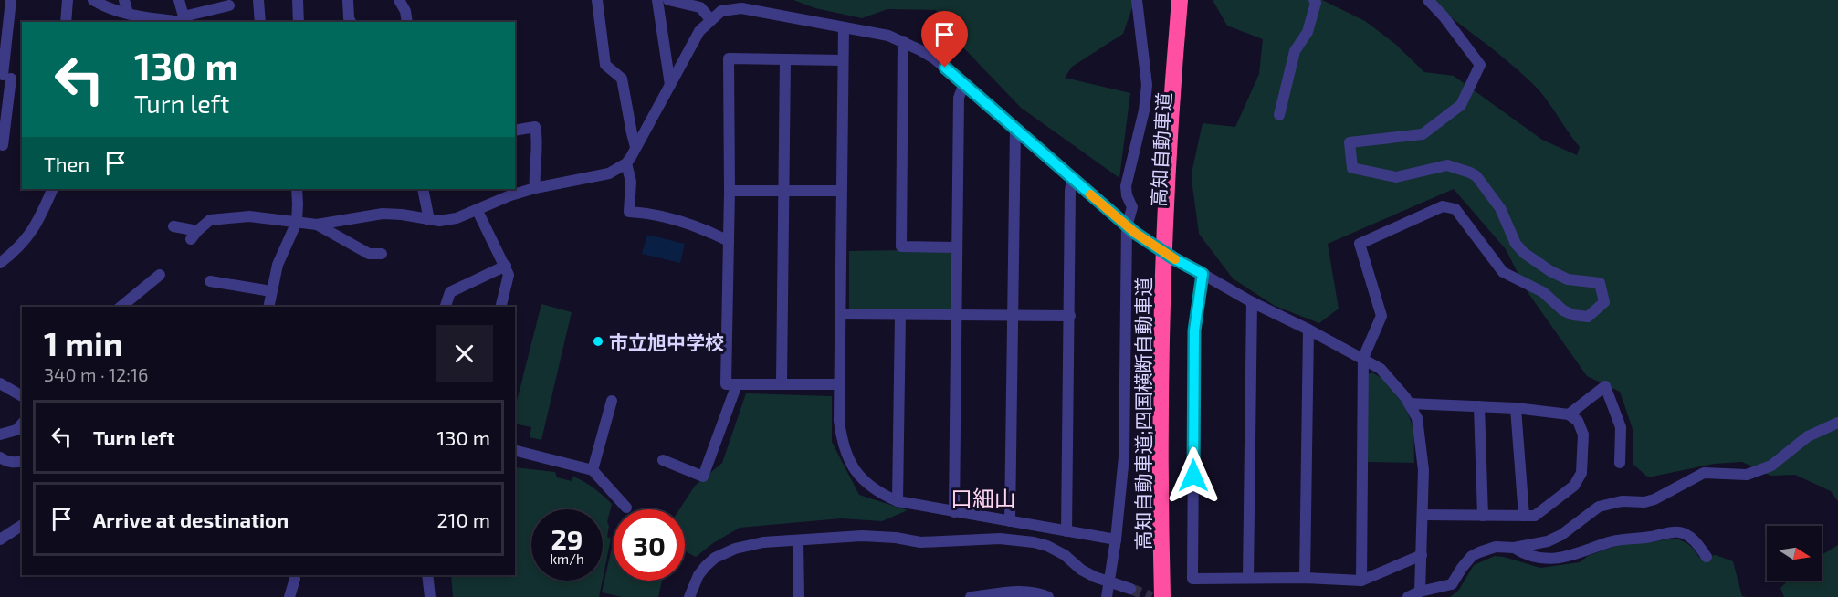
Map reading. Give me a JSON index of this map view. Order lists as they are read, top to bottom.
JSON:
{
  "streets": {
    "highway": ["高知自動車道", "高知自動車道;四国横断自動車道"]
  },
  "districts": ["口細山"],
  "places": ["市立旭中学校"],
  "north": "right",
  "page": {
    "turn": ["130 m", "Turn left"],
    "then": "Then",
    "heading": ["1 min", "340 m · 12:16"],
    "list": [
      {
        "name": "Turn left",
        "value": "130 m"
      },
      {
        "name": "Arrive at destination",
        "value": "210 m"
      }
    ],
    "speed": "29 km/h",
    "limit": "30"
  }
}
